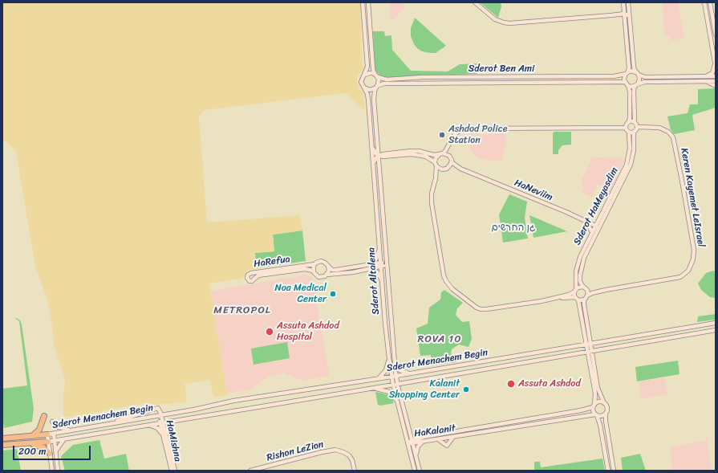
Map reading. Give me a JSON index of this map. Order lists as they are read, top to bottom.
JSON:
{
  "streets": {
    "main road": [
      "Sderot Ben Ami",
      "HaNeviim",
      "Keren Kayemet LeIsrael",
      "Sderot HaMeyasdim",
      "HaRefua",
      "Sderot Altalena",
      "Sderot Menachem Begin",
      "HaKalanit",
      "HaMishna",
      "Rishon LeZion"
    ]
  },
  "crossings": [
    ["Sderot Ben Ami", "Sderot Altalena"],
    ["HaNeviim", "Sderot HaMeyasdim"],
    ["Keren Kayemet LeIsrael", "Sderot HaMeyasdim"],
    ["Sderot Altalena", "Sderot Menachem Begin"],
    ["Sderot Altalena", "HaKalanit"],
    ["Sderot Menachem Begin", "HaMishna"]
  ],
  "districts": ["METROPOL", "ROVA 10"],
  "parks": ["גן החרשים"],
  "places": [
    "Ashdod Police Station",
    "Noa Medical Center",
    "Assuta Ashdod Hospital",
    "Assuta Ashdod",
    "Kalanit Shopping Center"
  ],
  "scale_bar": "200 m"
}
